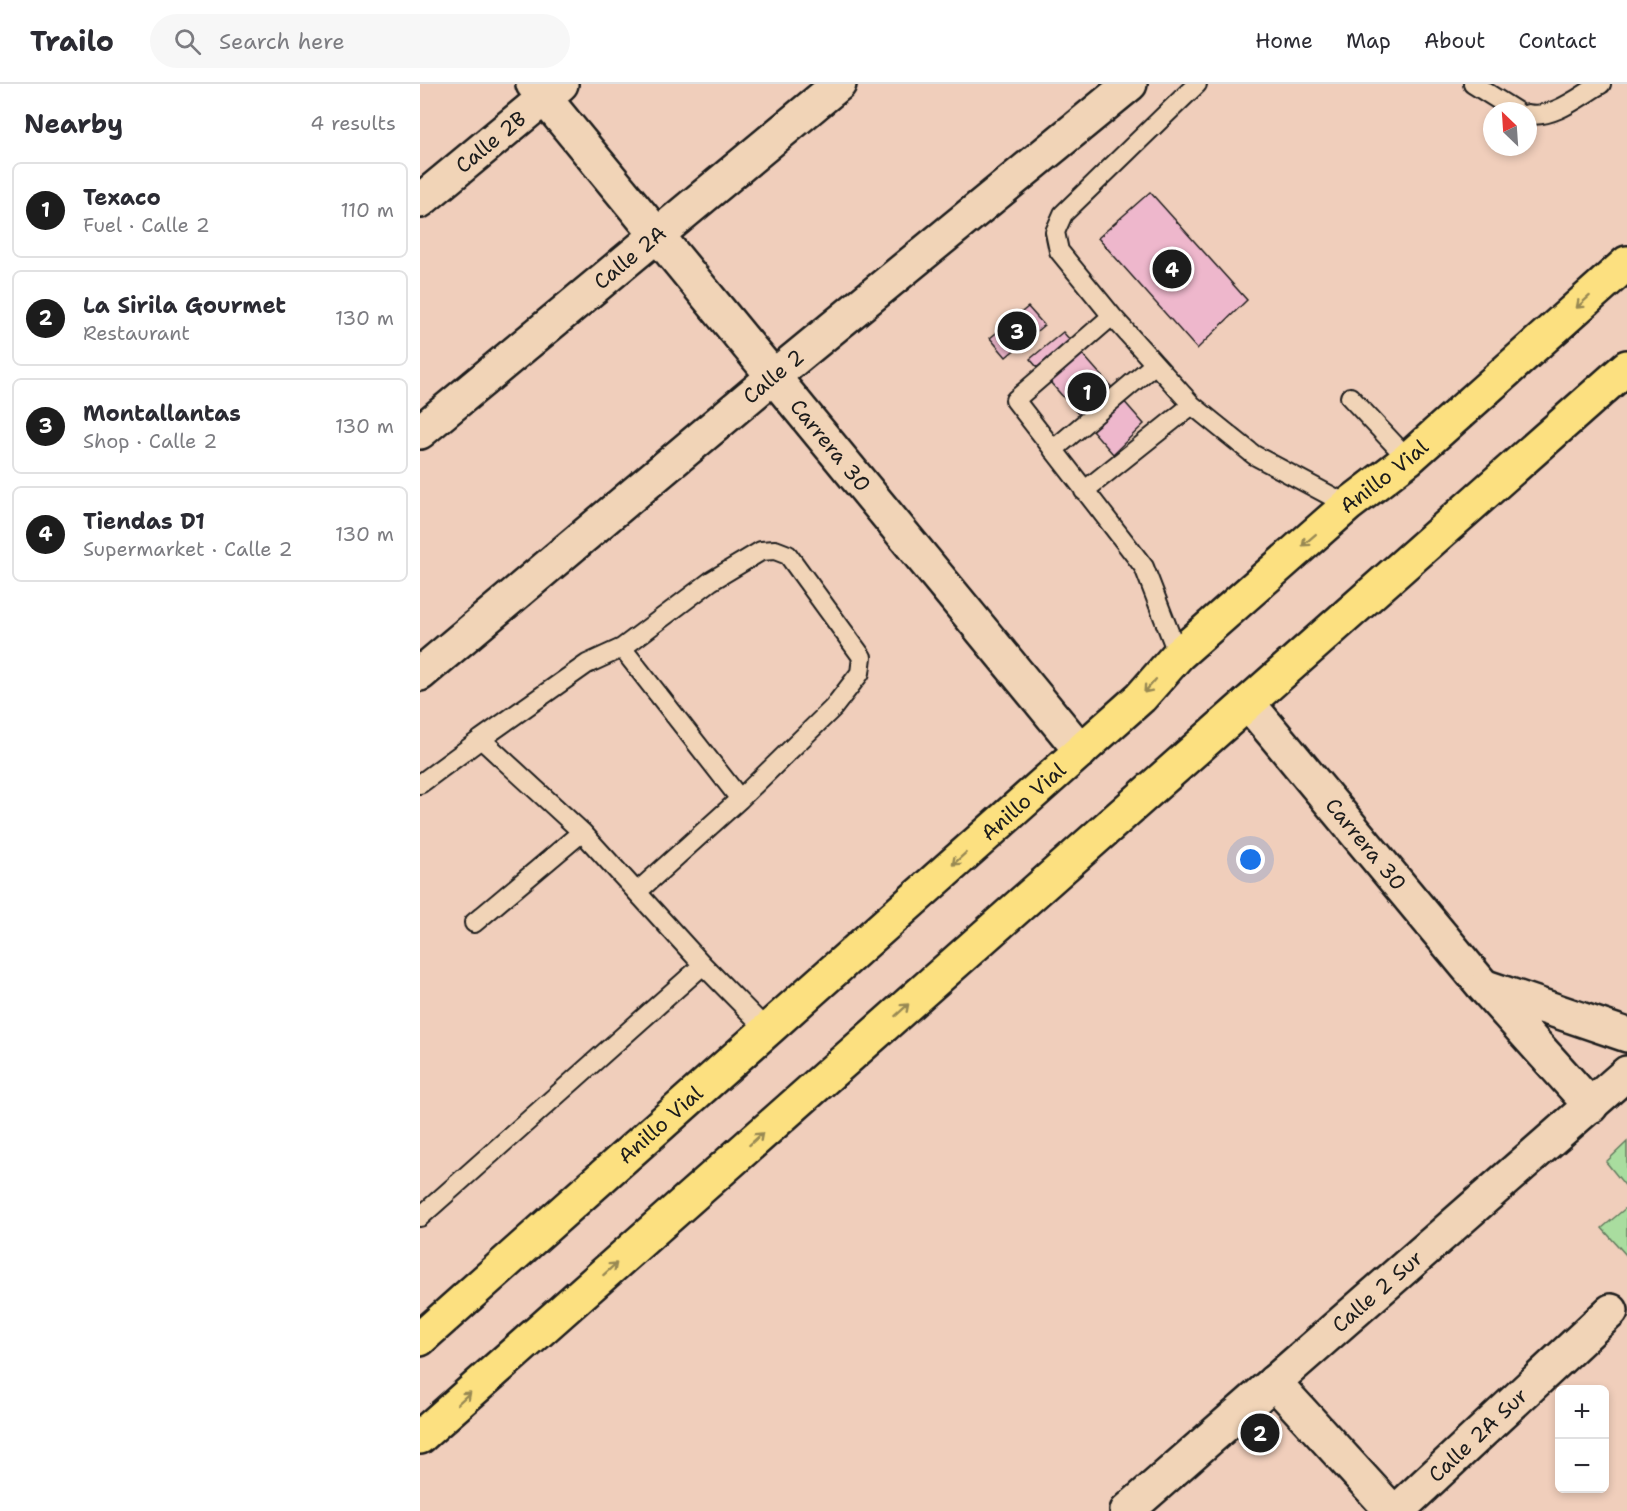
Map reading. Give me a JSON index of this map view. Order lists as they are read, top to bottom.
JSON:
{
  "streets": {
    "highway": ["Anillo Vial"],
    "street": [
      "Calle 2B",
      "Calle 2A",
      "Calle 2",
      "Carrera 30",
      "Calle 2 Sur",
      "Calle 2A Sur"
    ]
  },
  "crossings": [
    ["Calle 2B", "Carrera 30"],
    ["Calle 2A", "Carrera 30"],
    ["Calle 2", "Carrera 30"],
    ["Carrera 30", "Anillo Vial"],
    ["Carrera 30", "Calle 2 Sur"]
  ],
  "north": "top left",
  "page": {
    "header": "Trailo",
    "search": "Search here",
    "nav": [
      "Home",
      "Map",
      "About",
      "Contact"
    ],
    "heading": ["Nearby", "4 results"],
    "list": [
      {
        "mark": "1",
        "name": "Texaco",
        "note": "Fuel · Calle 2",
        "value": "110 m"
      },
      {
        "mark": "2",
        "name": "La Sirila Gourmet",
        "note": "Restaurant",
        "value": "130 m"
      },
      {
        "mark": "3",
        "name": "Montallantas",
        "note": "Shop · Calle 2",
        "value": "130 m"
      },
      {
        "mark": "4",
        "name": "Tiendas D1",
        "note": "Supermarket · Calle 2",
        "value": "130 m"
      }
    ],
    "pins": [
      "4",
      "3",
      "1",
      "2"
    ],
    "map_buttons": ["+", "−"]
  }
}
